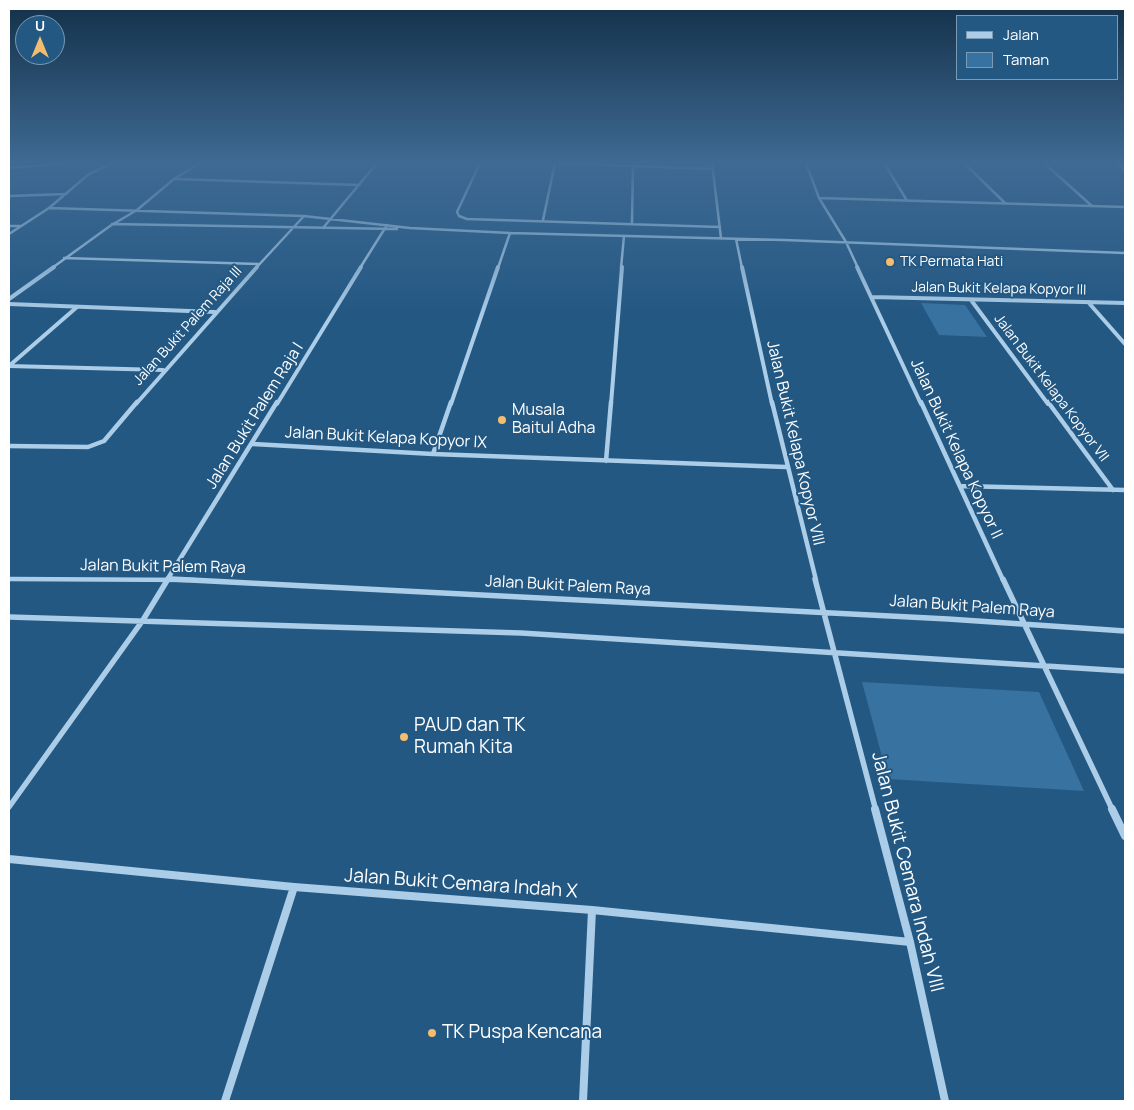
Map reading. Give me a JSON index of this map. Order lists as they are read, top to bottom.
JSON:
{
  "streets": {
    "street": [
      "Jalan Bukit Kelapa Kopyor III",
      "Jalan Bukit Palem Raja III",
      "Jalan Bukit Kelapa Kopyor VII",
      "Jalan Bukit Palem Raja I",
      "Jalan Bukit Kelapa Kopyor IX",
      "Jalan Bukit Kelapa Kopyor VIII",
      "Jalan Bukit Kelapa Kopyor II",
      "Jalan Bukit Palem Raya",
      "Jalan Bukit Cemara Indah VIII",
      "Jalan Bukit Cemara Indah X"
    ]
  },
  "crossings": [
    ["Jalan Bukit Kelapa Kopyor III", "Jalan Bukit Kelapa Kopyor VII"],
    ["Jalan Bukit Kelapa Kopyor III", "Jalan Bukit Kelapa Kopyor II"],
    ["Jalan Bukit Palem Raja I", "Jalan Bukit Kelapa Kopyor IX"],
    ["Jalan Bukit Palem Raja I", "Jalan Bukit Palem Raya"],
    ["Jalan Bukit Kelapa Kopyor IX", "Jalan Bukit Kelapa Kopyor VIII"],
    ["Jalan Bukit Kelapa Kopyor VIII", "Jalan Bukit Palem Raya"],
    ["Jalan Bukit Kelapa Kopyor VIII", "Jalan Bukit Cemara Indah VIII"],
    ["Jalan Bukit Kelapa Kopyor II", "Jalan Bukit Palem Raya"],
    ["Jalan Bukit Cemara Indah VIII", "Jalan Bukit Cemara Indah X"]
  ],
  "places": [
    "TK Permata Hati",
    "Musala Baitul Adha",
    "PAUD dan TK Rumah Kita",
    "TK Puspa Kencana"
  ],
  "legend": ["Jalan", "Taman"],
  "north": "top"
}
